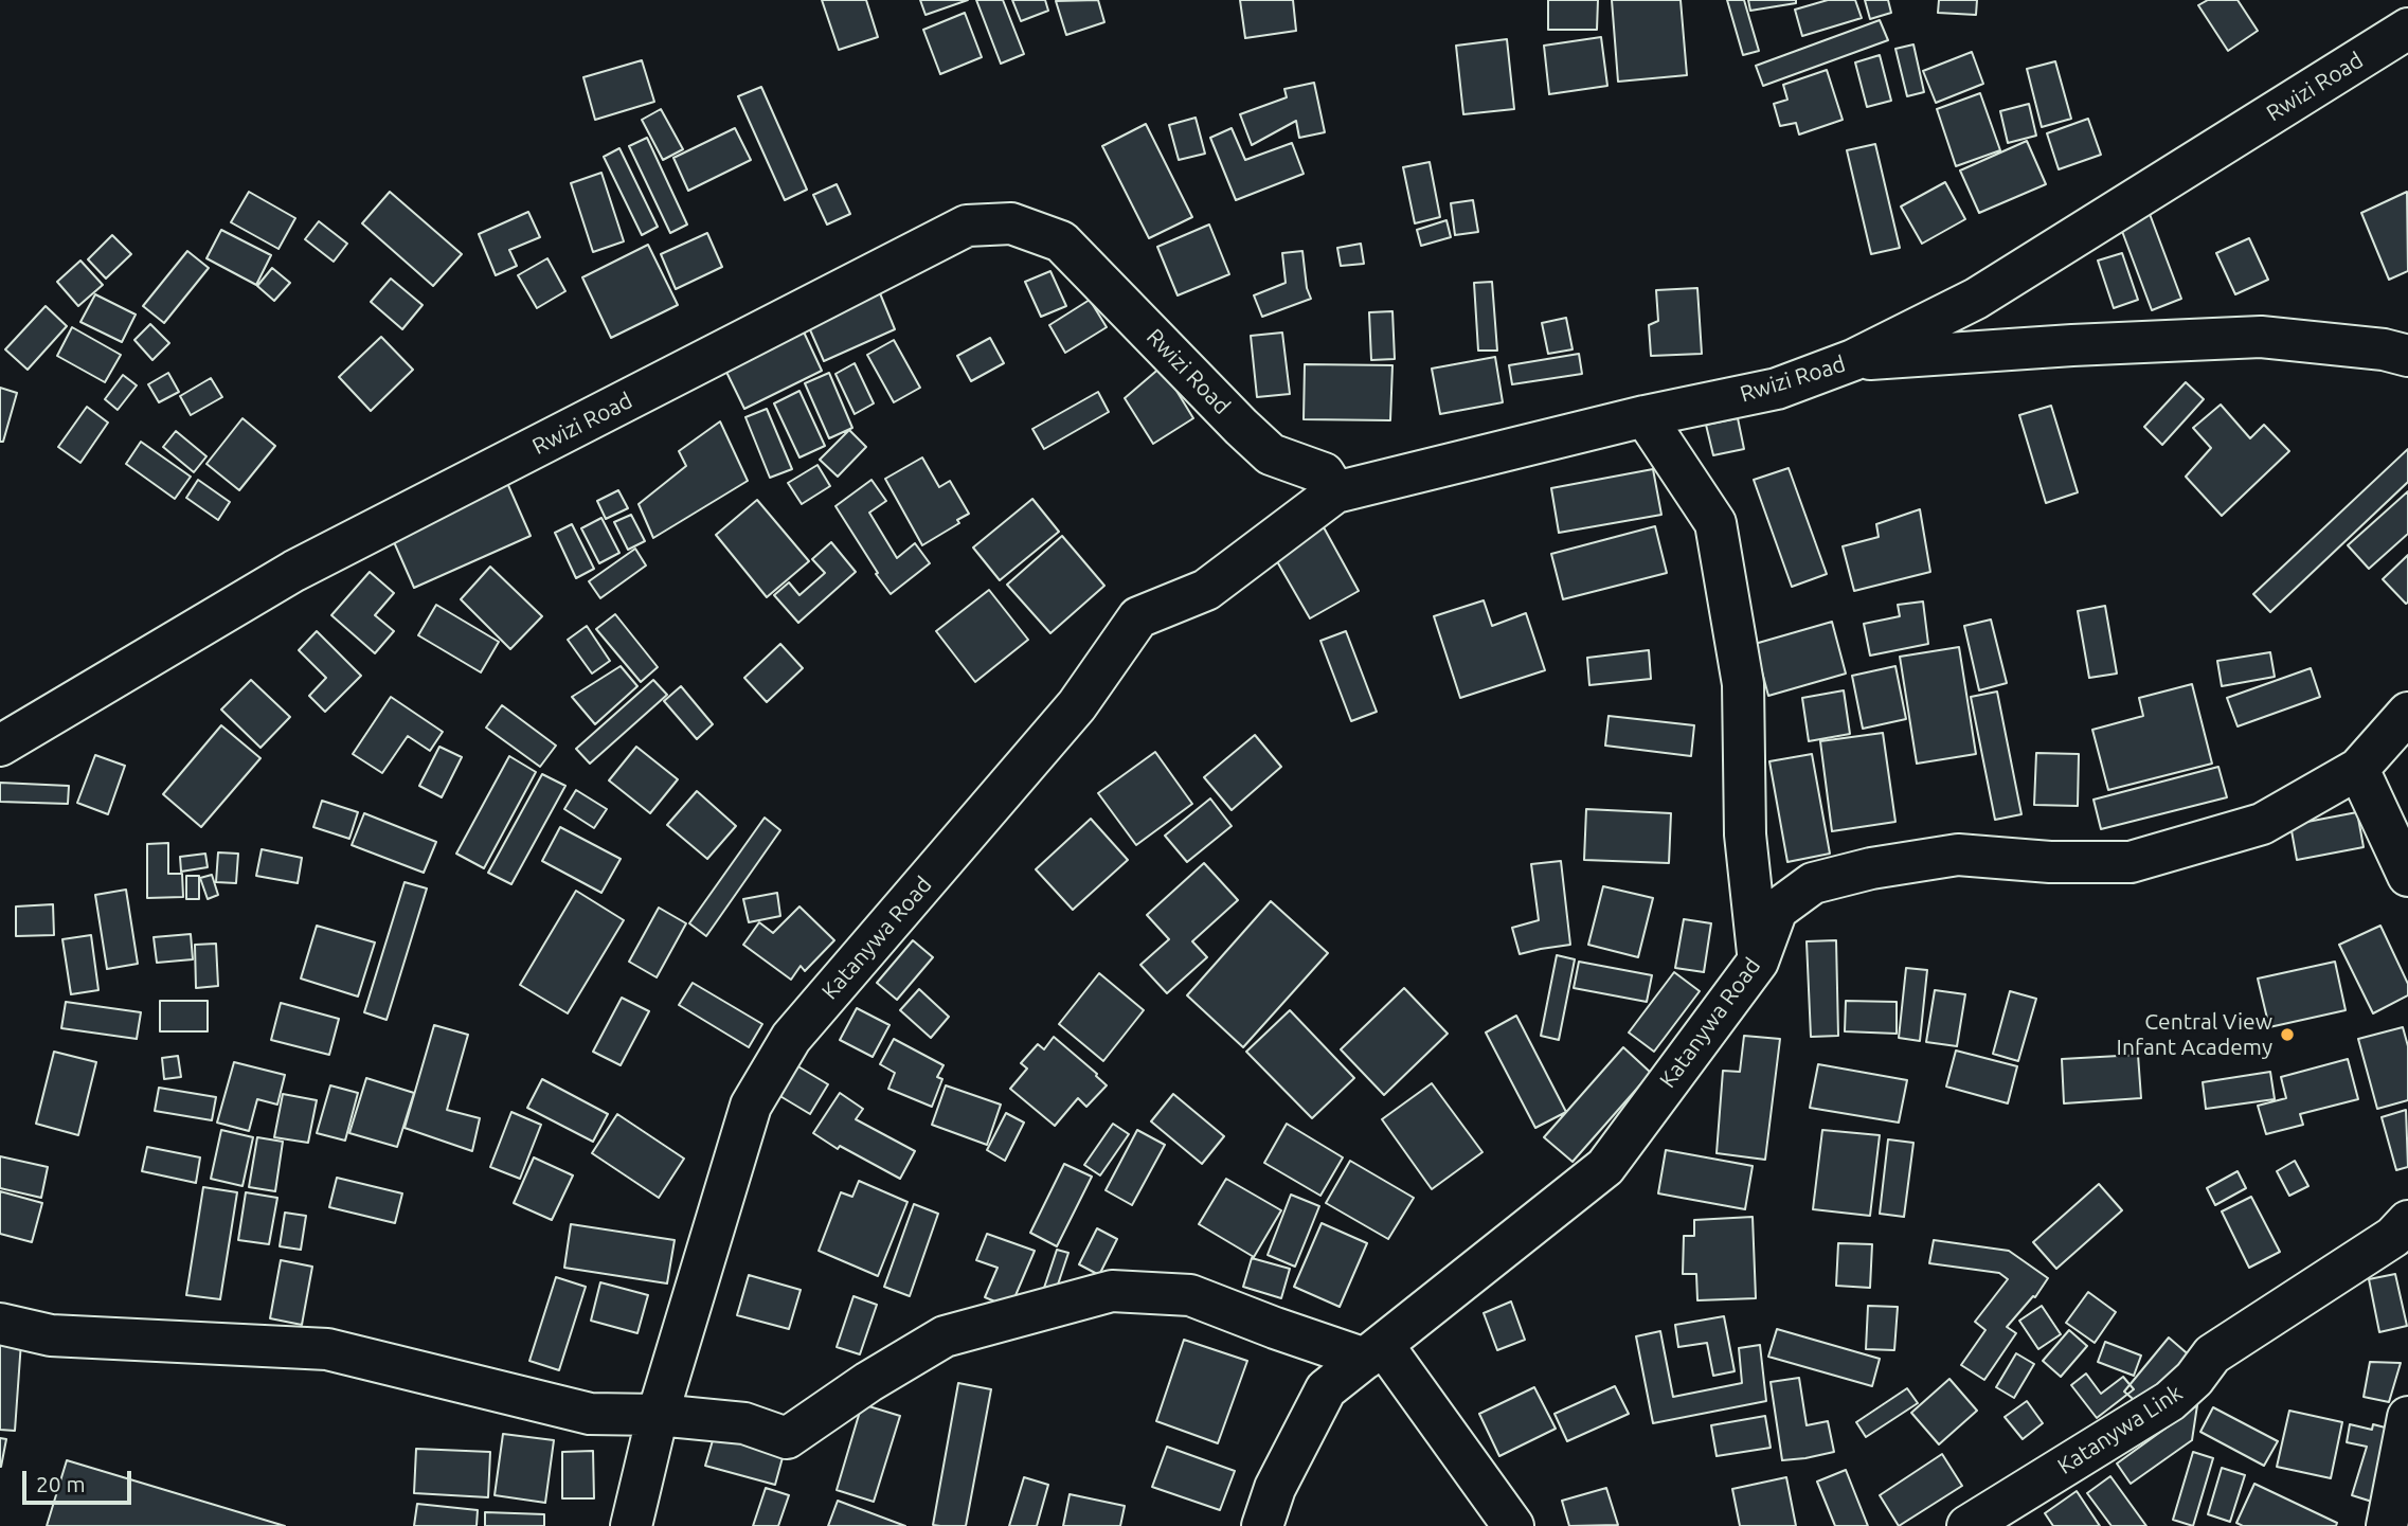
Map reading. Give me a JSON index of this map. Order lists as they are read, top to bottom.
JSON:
{
  "streets": {
    "street": ["Rwizi Road", "Katanywa Road", "Katanywa Link"]
  },
  "crossings": [
    ["Rwizi Road", "Katanywa Road"]
  ],
  "places": ["Central View Infant Academy"],
  "scale_bar": "20 m"
}
